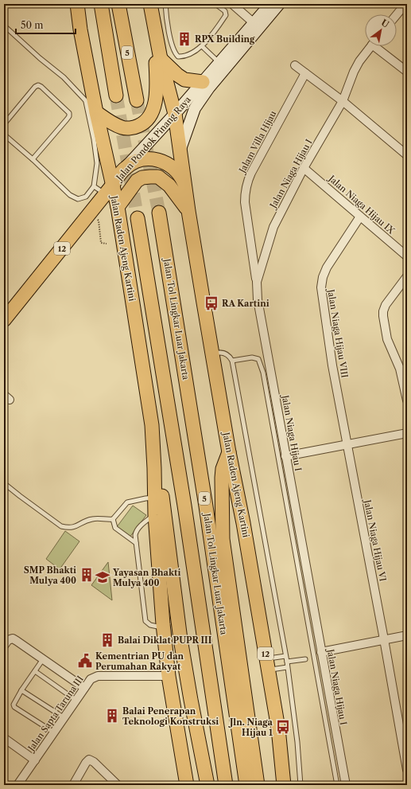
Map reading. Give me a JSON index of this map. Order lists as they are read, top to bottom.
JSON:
{
  "streets": {
    "highway": [
      "5",
      "Jalan Pondok Pinang Raya",
      "12",
      "Jalan Raden Ajeng Kartini",
      "Jalan Tol Lingkar Luar Jakarta"
    ],
    "street": [
      "Jalam Villa Hijau",
      "Jalan Niaga Hijau I",
      "Jalan Niaga Hijau IX",
      "Jalan Niaga Hijau VIII",
      "Jalan Niaga Hijau VI",
      "Jalan Sapta Taruna III"
    ]
  },
  "crossings": [
    ["Jalan Pondok Pinang Raya", "Jalan Raden Ajeng Kartini"],
    ["Jalam Villa Hijau", "Jalan Niaga Hijau I"],
    ["Jalan Niaga Hijau I", "Jalan Niaga Hijau IX"],
    ["Jalan Niaga Hijau IX", "Jalan Niaga Hijau VIII"],
    ["Jalan Raden Ajeng Kartini", "Jalan Sapta Taruna III"],
    ["Jalan Niaga Hijau VIII", "Jalan Niaga Hijau VI"]
  ],
  "places": {
    "building": [
      "RPX Building",
      "SMP Bhakti Mulya 400",
      "Balai Diklat PUPR III",
      "Balai Penerapan Teknologi Konstruksi"
    ],
    "bus stop": ["RA Kartini", "Jln. Niaga Hijau 1"],
    "school or university": ["Yayasan Bhakti Mulya 400"],
    "public building": ["Kementrian PU dan Perumahan Rakyat"]
  },
  "scale_bar": "50 m",
  "north": "top right"
}
